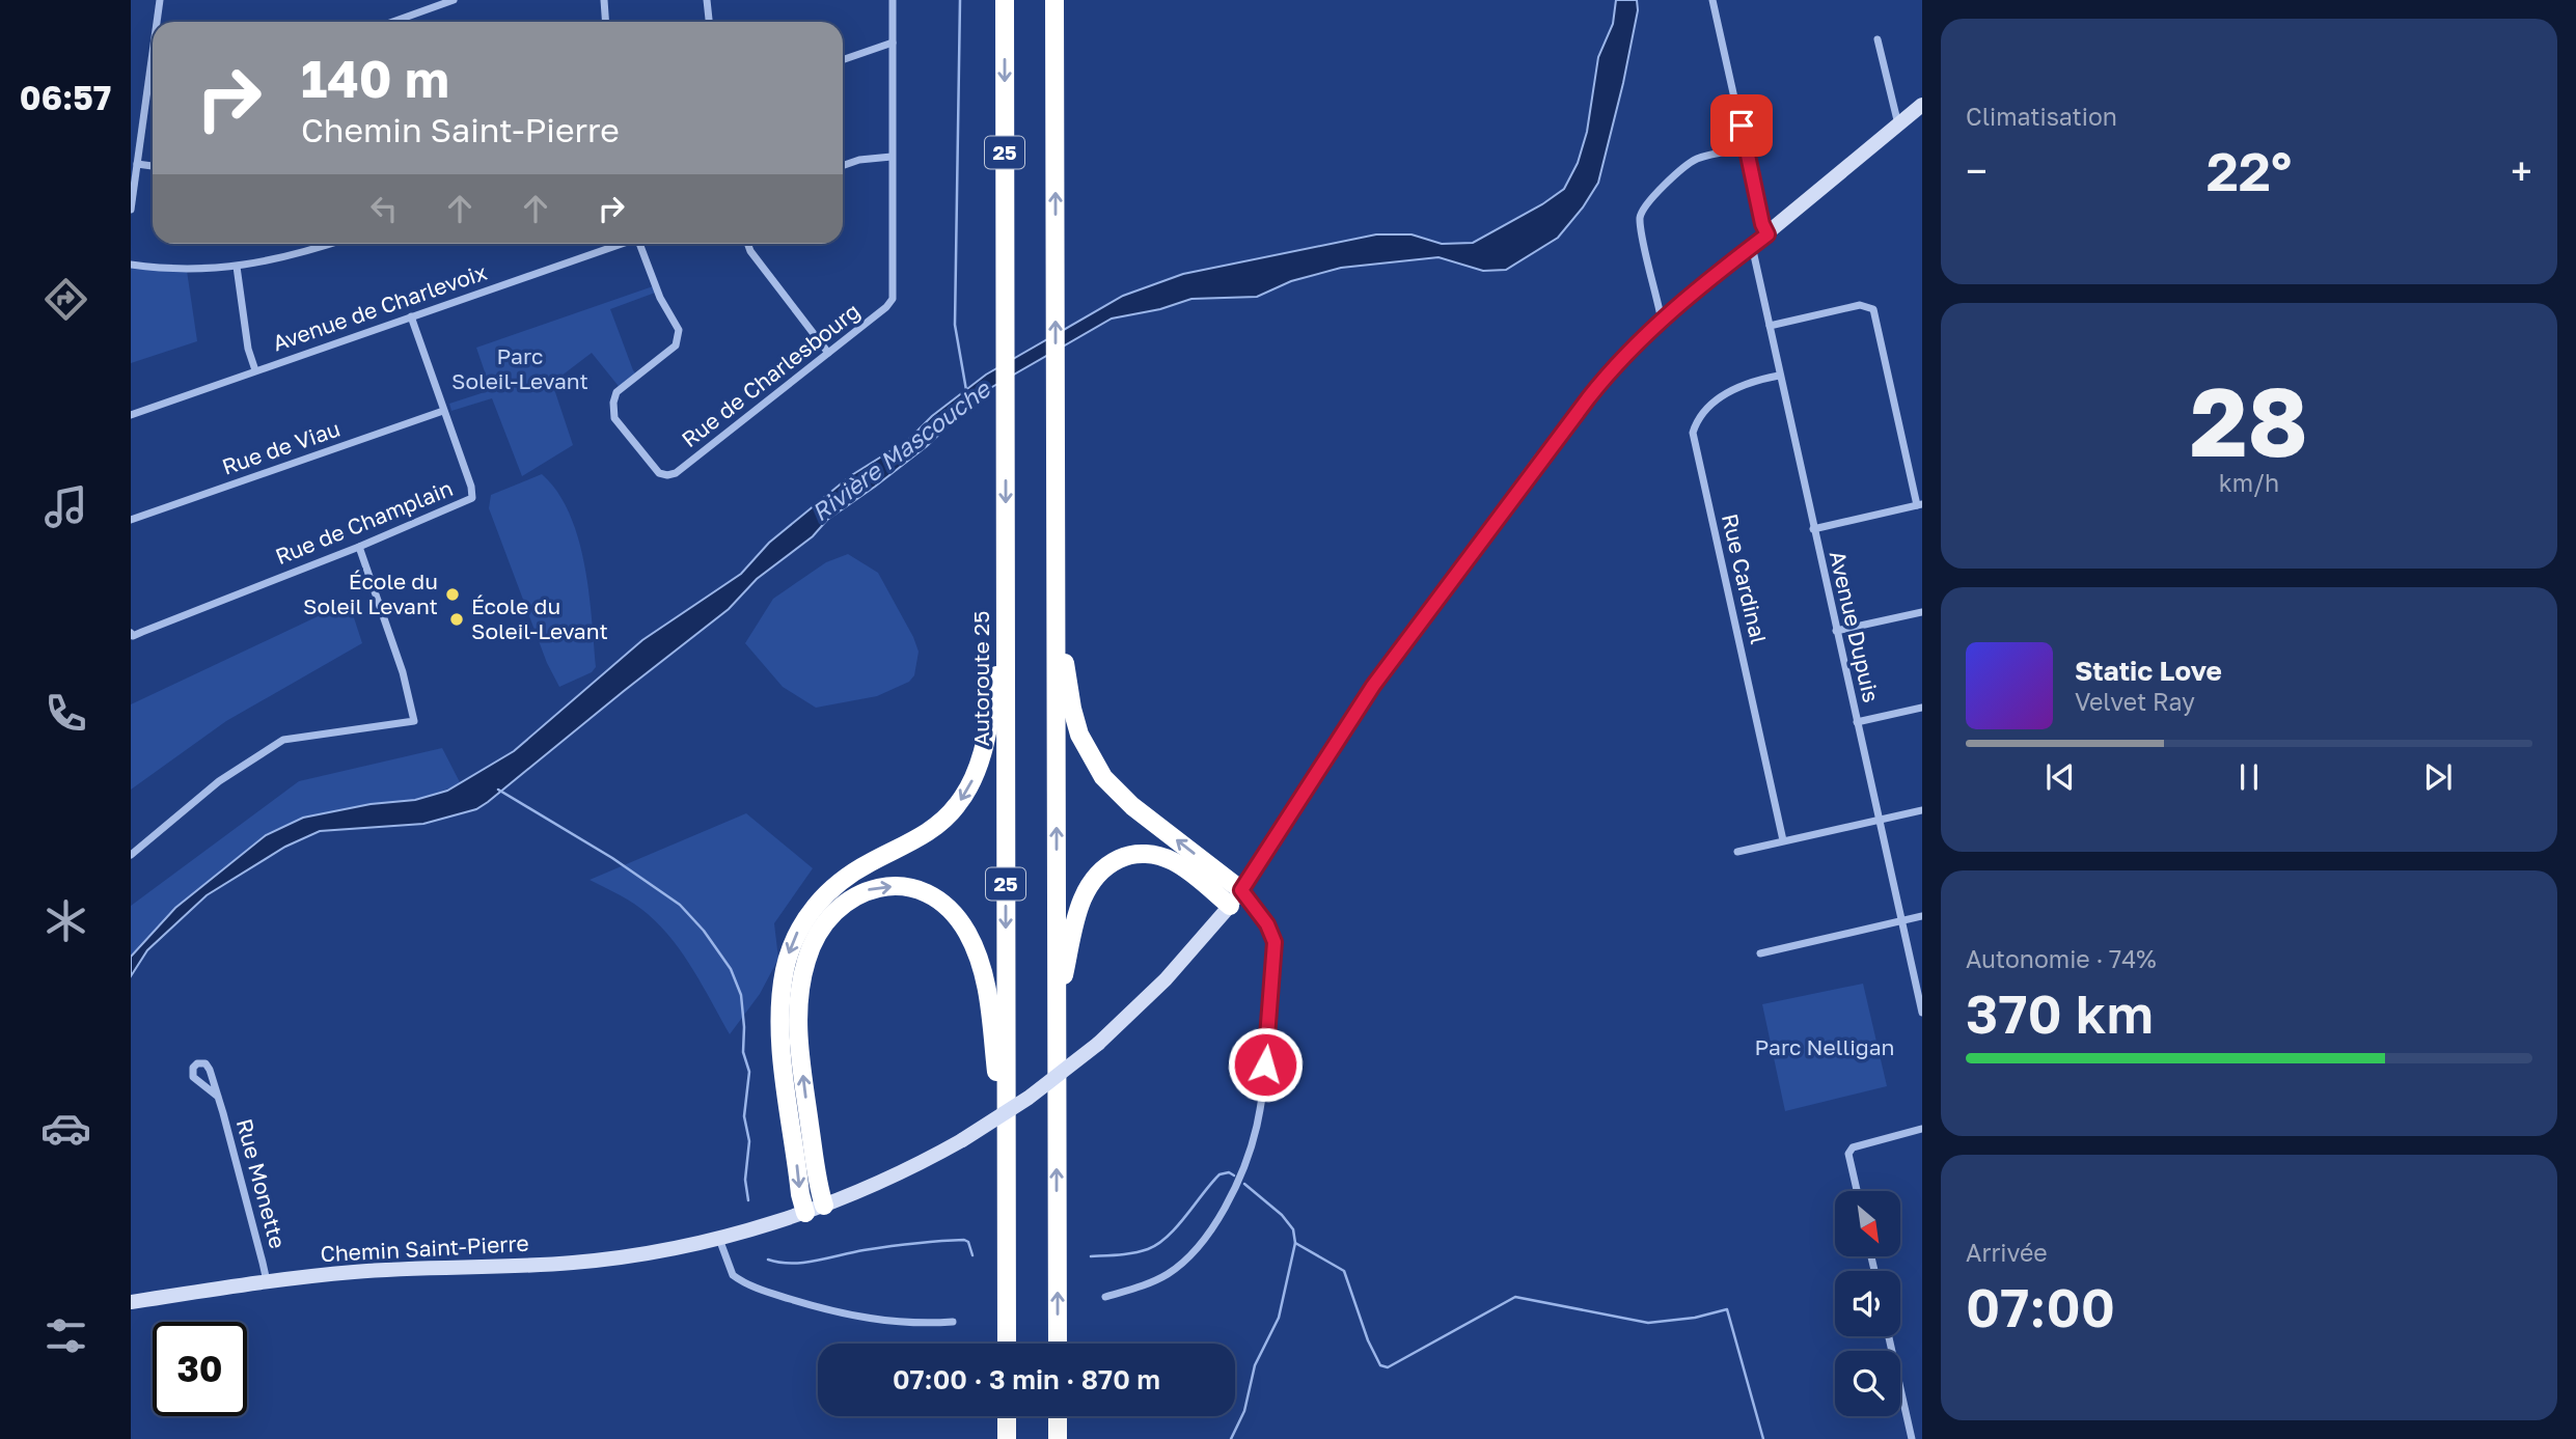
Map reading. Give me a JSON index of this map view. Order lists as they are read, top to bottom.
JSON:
{
  "streets": {
    "highway": ["25", "Autoroute 25"],
    "street": [
      "Avenue de Charlevoix",
      "Rue de Charlesbourg",
      "Rue de Viau",
      "Rue de Champlain",
      "Rue Cardinal",
      "Avenue Dupuis",
      "Rue Monette",
      "Chemin Saint-Pierre"
    ]
  },
  "crossings": [
    ["Avenue de Charlevoix", "Rue de Champlain"],
    ["Rue de Viau", "Rue de Champlain"],
    ["Rue Cardinal", "Avenue Dupuis"],
    ["Avenue Dupuis", "Chemin Saint-Pierre"],
    ["Rue Monette", "Chemin Saint-Pierre"]
  ],
  "water": ["Rivière Mascouche"],
  "parks": ["Parc Soleil-Levant", "Parc Nelligan"],
  "places": ["École du Soleil Levant", "École du Soleil-Levant"],
  "north": "bottom right",
  "page": {
    "tabs": "06:57",
    "tile": [
      "Climatisation",
      ["28", "km/h"],
      ["Autonomie · 74%", "370 km"],
      ["Arrivée", "07:00"]
    ],
    "turn": ["140 m", "Chemin Saint-Pierre"],
    "heat": ["−", "22°", "+"],
    "song": ["Static Love", "Velvet Ray"],
    "limit": "30",
    "trip": "07:00 · 3 min · 870 m"
  }
}
